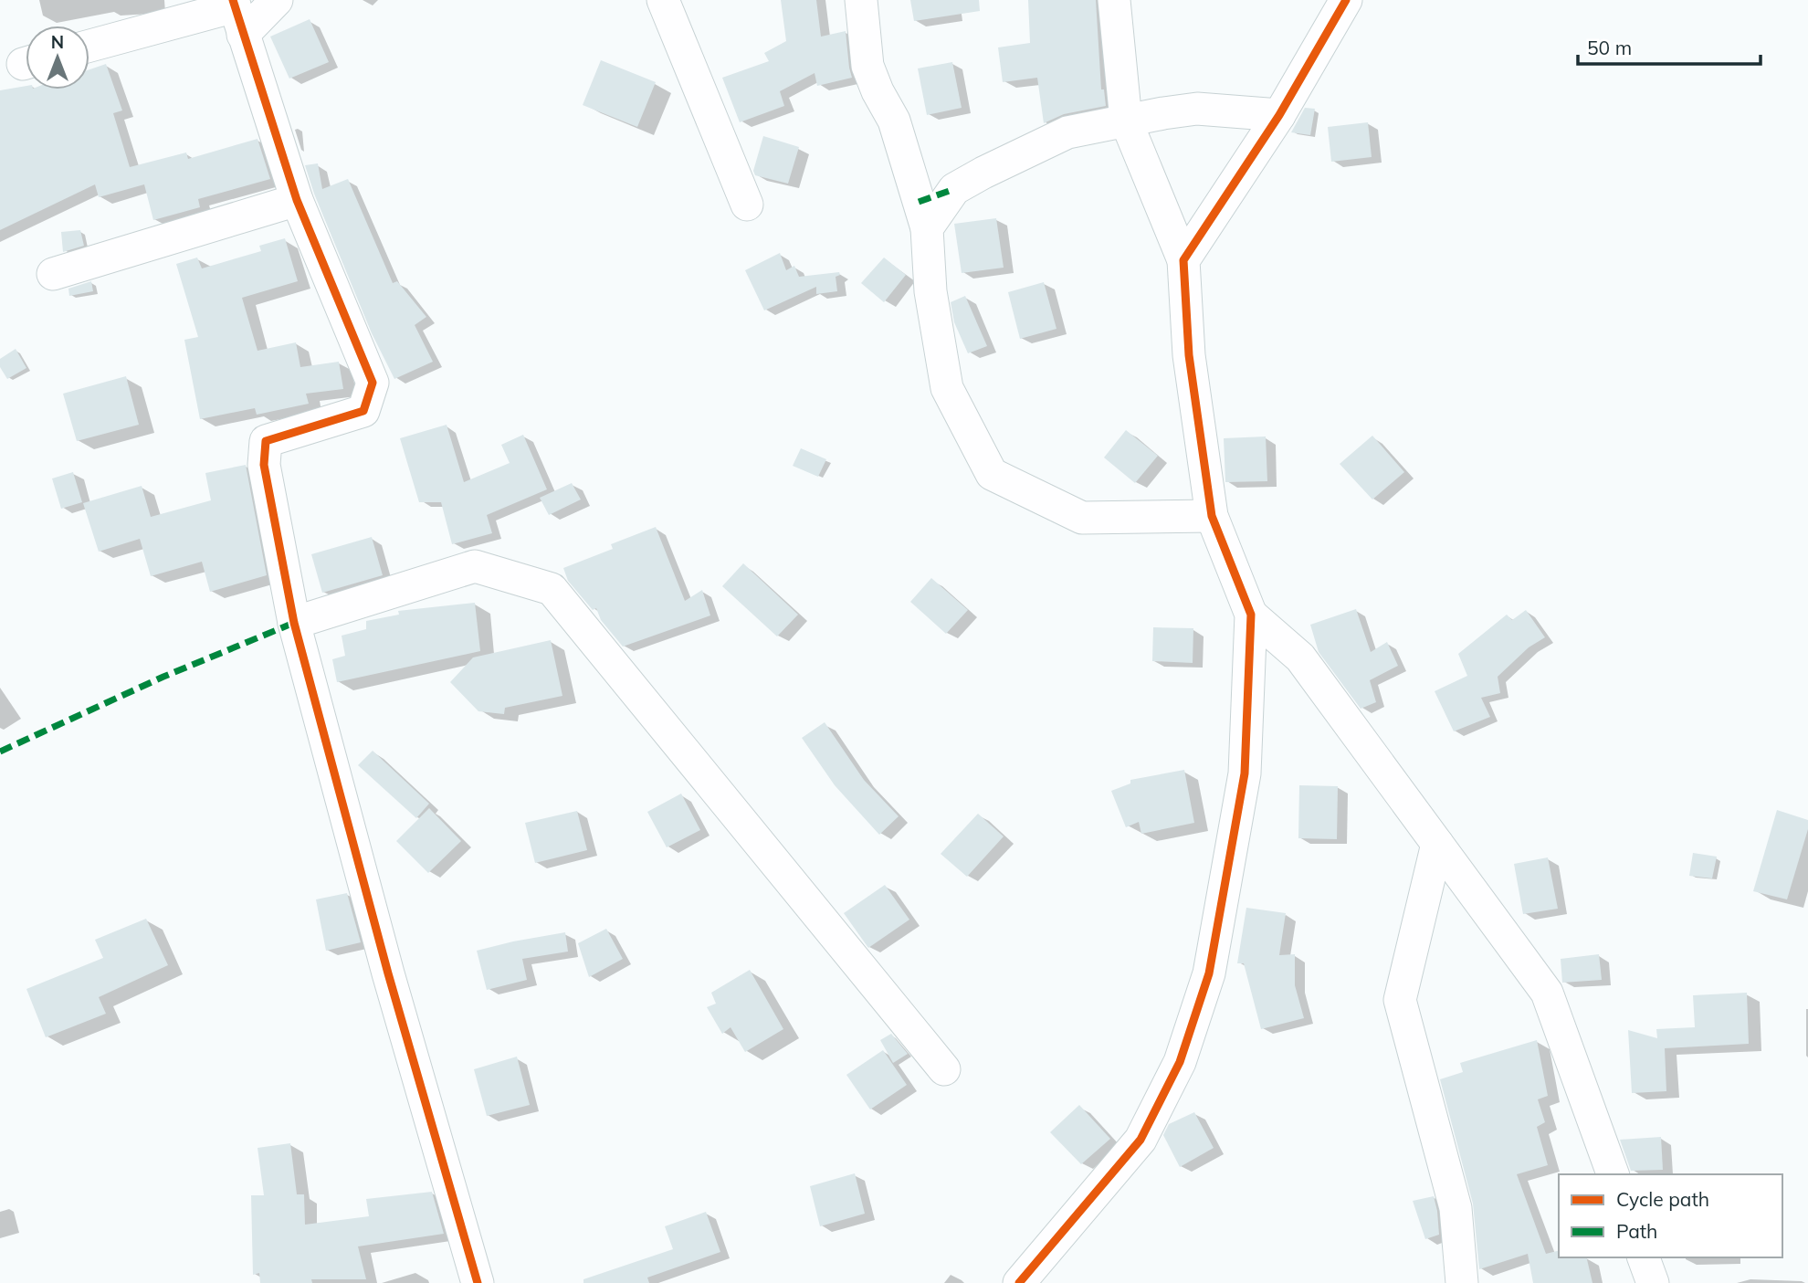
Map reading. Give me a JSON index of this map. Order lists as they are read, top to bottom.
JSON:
{
  "legend": ["Cycle path", "Path"],
  "scale_bar": "50 m",
  "north": "top"
}
